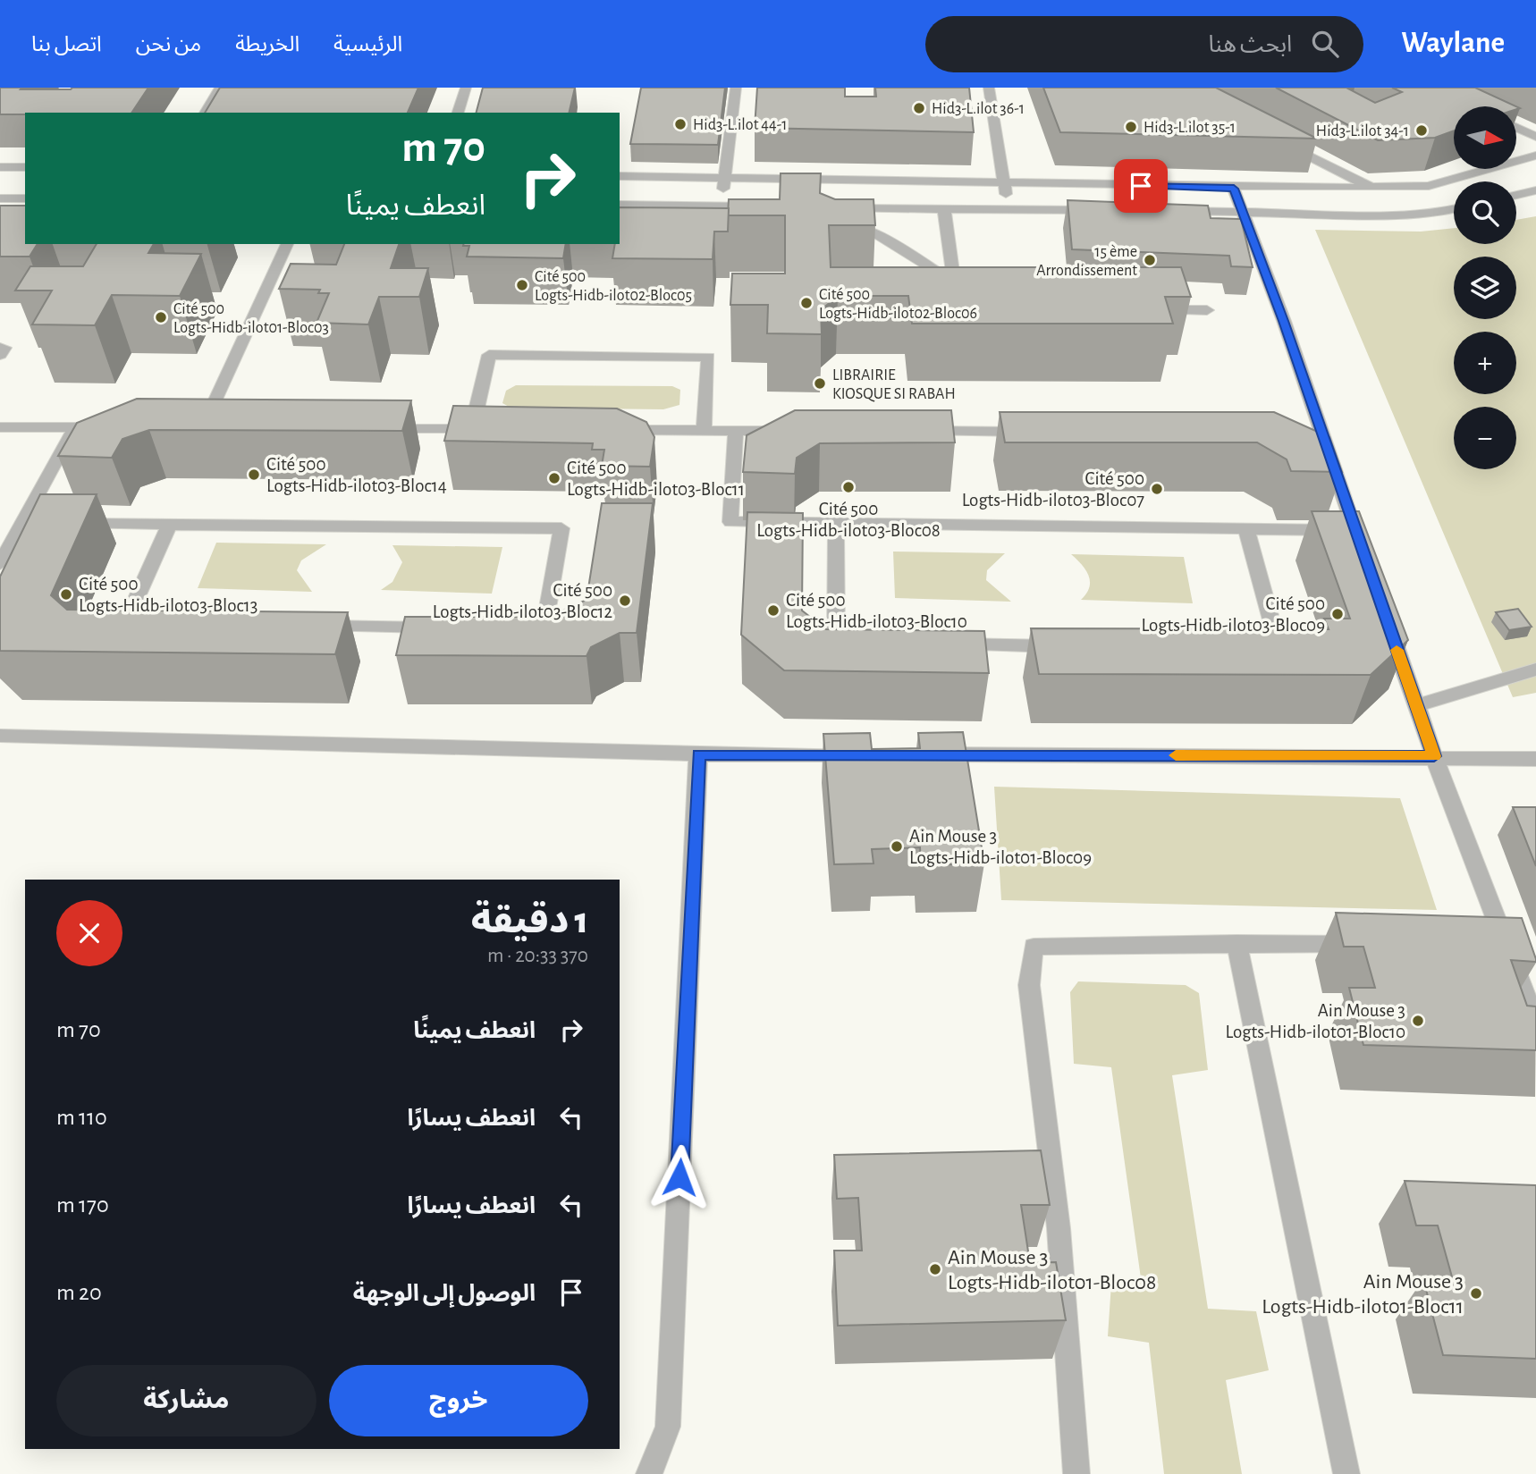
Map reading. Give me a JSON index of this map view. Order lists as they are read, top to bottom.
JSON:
{
  "places": [
    "Hid3-L.ilot 36-1",
    "Hid3-L.ilot 44-1",
    "Hid3-L.ilot 35-1",
    "Hid3-L.ilot 34-1",
    "15 ème Arrondissement",
    "Cité 500 Logts-Hidb-ilot02-Bloc05",
    "Cité 500 Logts-Hidb-ilot02-Bloc06",
    "Cité 500 Logts-Hidb-ilot01-Bloc03",
    "LIBRAIRIE KIOSQUE SI RABAH",
    "Cité 500 Logts-Hidb-ilot03-Bloc14",
    "Cité 500 Logts-Hidb-ilot03-Bloc11",
    "Cité 500 Logts-Hidb-ilot03-Bloc08",
    "Cité 500 Logts-Hidb-ilot03-Bloc07",
    "Cité 500 Logts-Hidb-ilot03-Bloc13",
    "Cité 500 Logts-Hidb-ilot03-Bloc12",
    "Cité 500 Logts-Hidb-ilot03-Bloc10",
    "Cité 500 Logts-Hidb-ilot03-Bloc09",
    "Ain Mouse 3 Logts-Hidb-ilot01-Bloc09",
    "Ain Mouse 3 Logts-Hidb-ilot01-Bloc10",
    "Ain Mouse 3 Logts-Hidb-ilot01-Bloc08",
    "Ain Mouse 3 Logts-Hidb-ilot01-Bloc11"
  ],
  "north": "right",
  "page": {
    "header": "Waylane",
    "search": "ابحث هنا",
    "nav": [
      "الرئيسية",
      "الخريطة",
      "من نحن",
      "اتصل بنا"
    ],
    "map_buttons": ["+", "−"],
    "turn": ["70 m", "انعطف يمينًا"],
    "heading": ["1 دقيقة", "370 m · 20:33"],
    "list": [
      {
        "name": "انعطف يمينًا",
        "value": "70 m"
      },
      {
        "name": "انعطف يسارًا",
        "value": "110 m"
      },
      {
        "name": "انعطف يسارًا",
        "value": "170 m"
      },
      {
        "name": "الوصول إلى الوجهة",
        "value": "20 m"
      }
    ],
    "buttons": ["خروج", "مشاركة"]
  }
}
